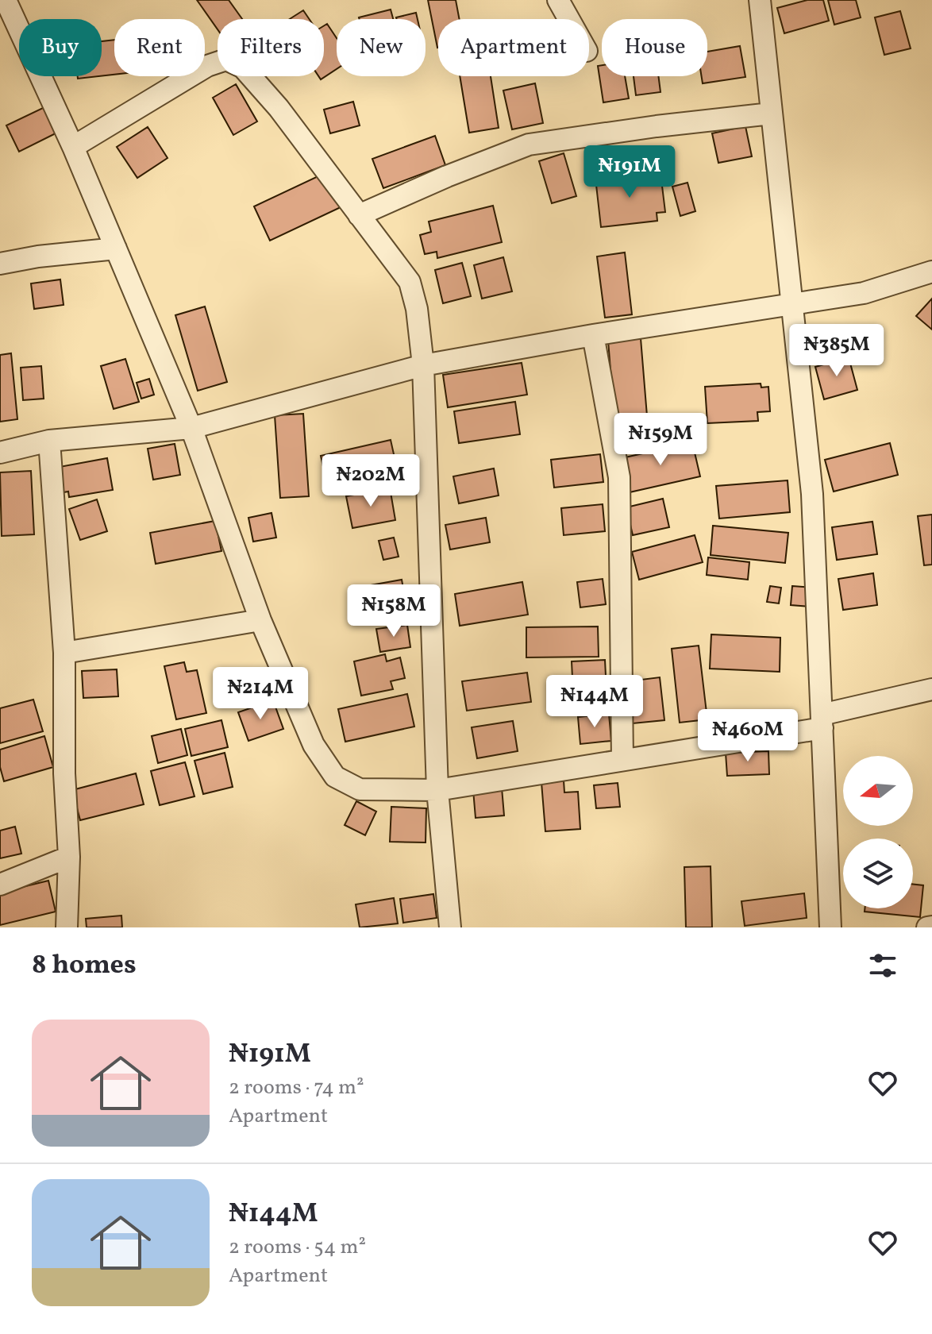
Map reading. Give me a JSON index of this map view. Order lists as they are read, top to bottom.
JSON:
{
  "north": "left",
  "page": {
    "chip": [
      "Buy",
      "Rent",
      "Filters",
      "New",
      "Apartment",
      "House"
    ],
    "price": [
      "₦191M",
      "₦385M",
      "₦159M",
      "₦202M",
      "₦158M",
      "₦214M",
      "₦144M",
      "₦460M"
    ],
    "heading": "8 homes",
    "list": [
      {
        "name": "₦191M",
        "note": "2 rooms · 74 m² · Apartment"
      },
      {
        "name": "₦144M",
        "note": "2 rooms · 54 m² · Apartment"
      }
    ]
  }
}
